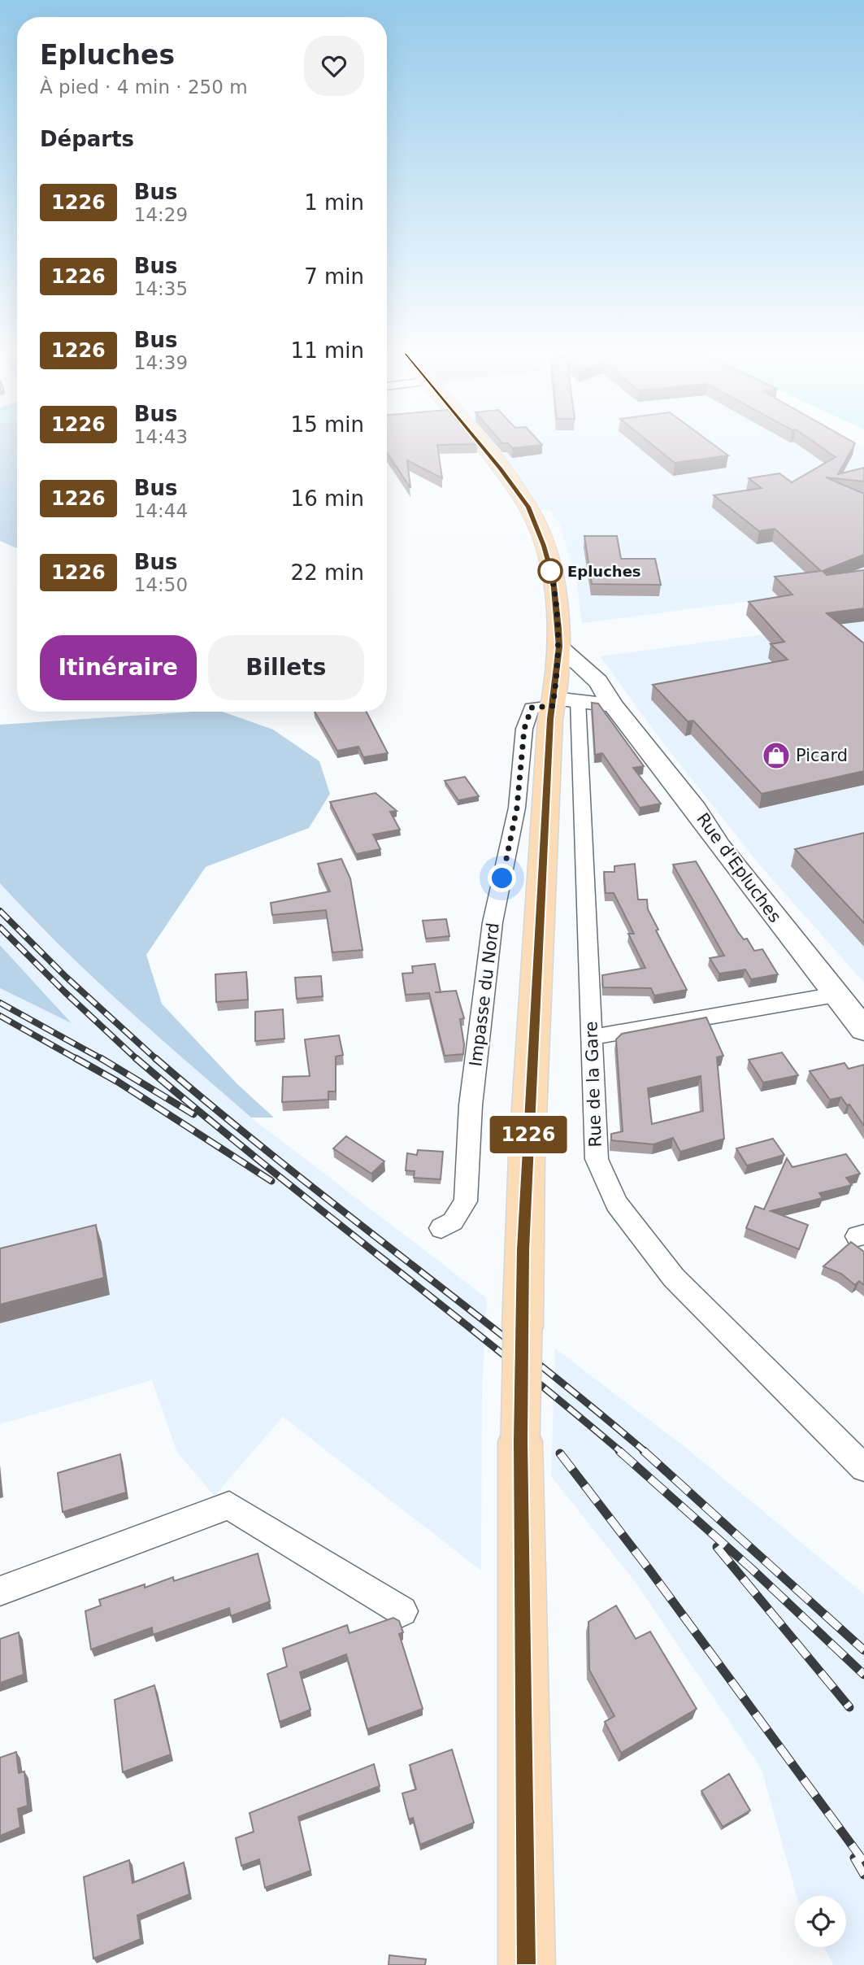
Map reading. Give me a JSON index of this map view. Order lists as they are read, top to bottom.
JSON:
{
  "streets": {
    "street": ["Rue d'Epluches", "Impasse du Nord", "Rue de la Gare"]
  },
  "crossings": [
    ["Impasse du Nord", "Rue de la Gare"]
  ],
  "places": {
    "other": ["Epluches"],
    "shop": ["Picard"]
  },
  "lines": ["bus line 1226"],
  "page": {
    "on_map": "1226",
    "heading": [
      ["Epluches", "À pied · 4 min · 250 m"],
      "Départs"
    ],
    "list": [
      {
        "mark": "1226",
        "name": "Bus",
        "note": "14:29",
        "value": "1 min"
      },
      {
        "mark": "1226",
        "name": "Bus",
        "note": "14:35",
        "value": "7 min"
      },
      {
        "mark": "1226",
        "name": "Bus",
        "note": "14:39",
        "value": "11 min"
      },
      {
        "mark": "1226",
        "name": "Bus",
        "note": "14:43",
        "value": "15 min"
      },
      {
        "mark": "1226",
        "name": "Bus",
        "note": "14:44",
        "value": "16 min"
      },
      {
        "mark": "1226",
        "name": "Bus",
        "note": "14:50",
        "value": "22 min"
      }
    ],
    "buttons": ["Itinéraire", "Billets"]
  }
}
